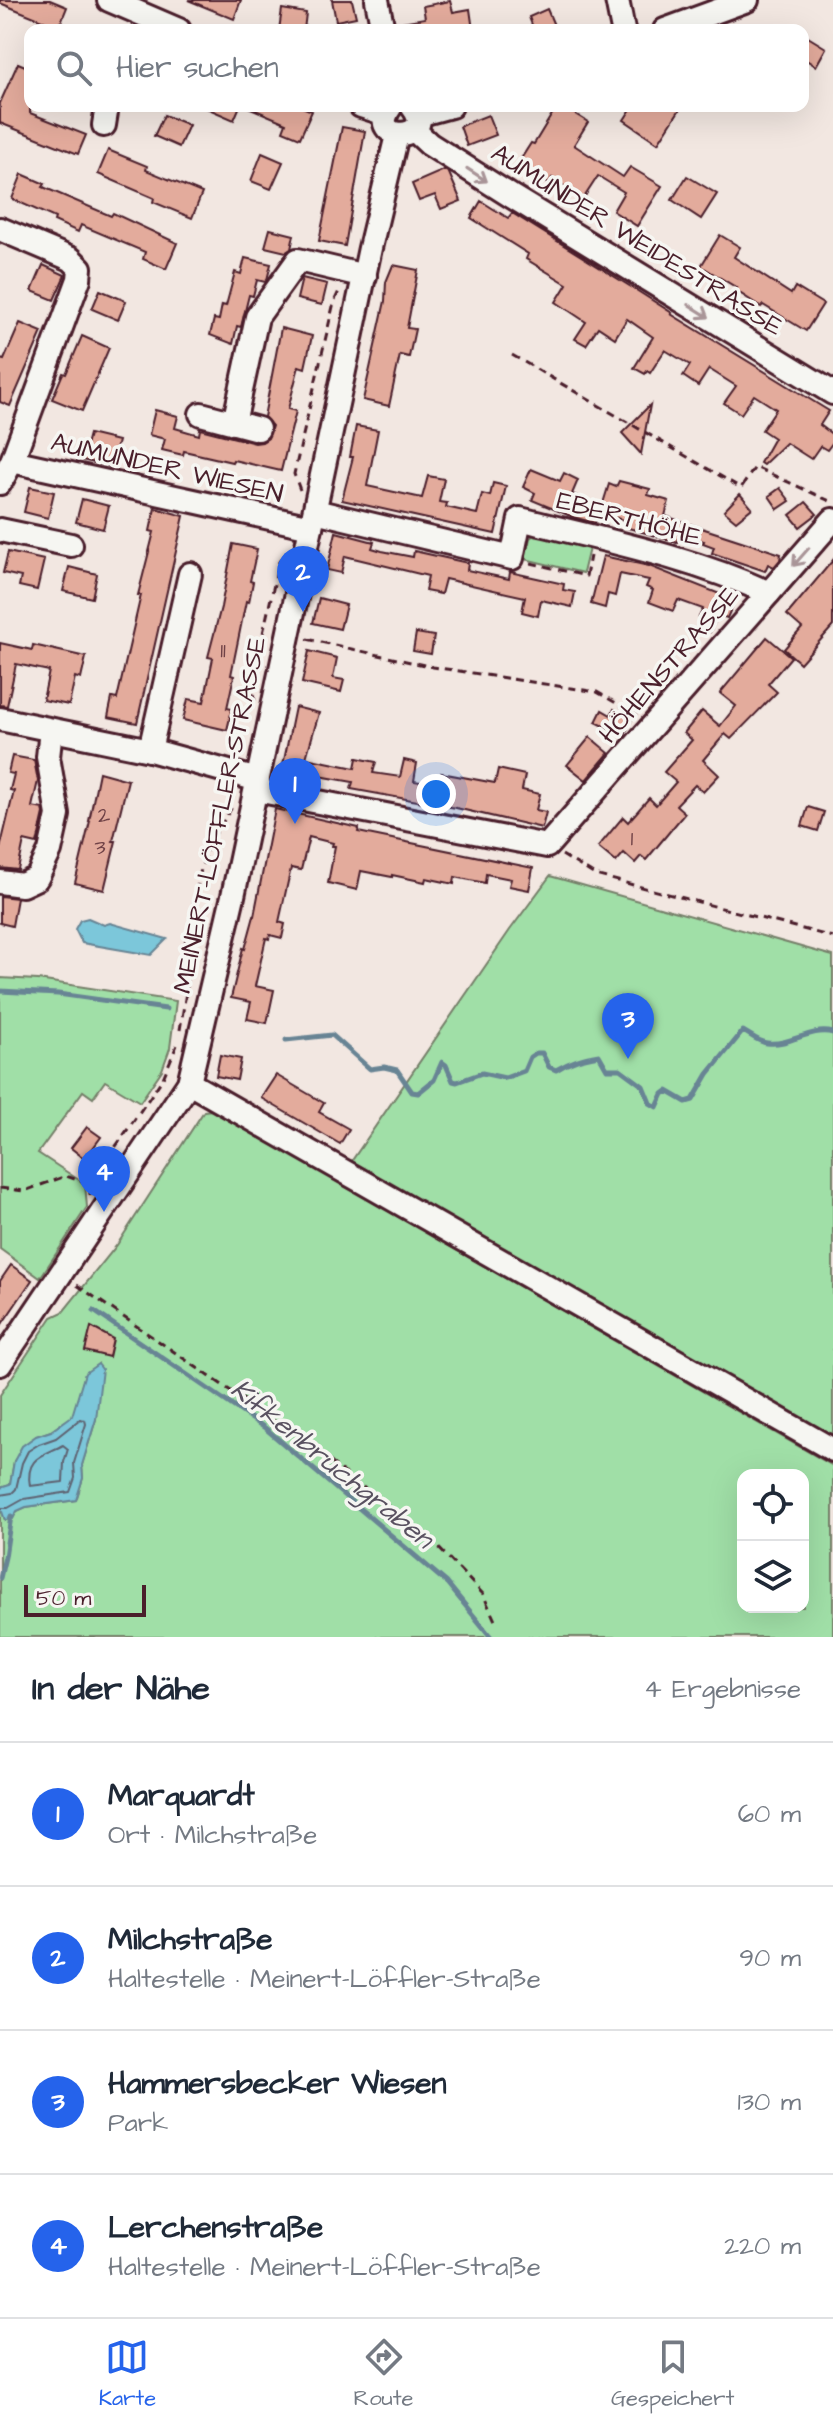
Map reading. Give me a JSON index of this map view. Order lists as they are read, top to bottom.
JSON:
{
  "streets": {
    "street": [
      "AUMUNDER WEIDESTRASSE",
      "AUMUNDER WIESEN",
      "EBERTHÖHE",
      "HÖHENSTRASSE",
      "MEINERT-LÖFFLER-STRASSE"
    ]
  },
  "crossings": [
    ["AUMUNDER WEIDESTRASSE", "MEINERT-LÖFFLER-STRASSE"],
    ["AUMUNDER WIESEN", "MEINERT-LÖFFLER-STRASSE"],
    ["EBERTHÖHE", "HÖHENSTRASSE"]
  ],
  "one_way": ["AUMUNDER WEIDESTRASSE"],
  "water": ["Kifkenbruchgraben"],
  "house_numbers": [
    "11",
    "2",
    "1",
    "3"
  ],
  "scale_bar": "50 m",
  "page": {
    "search": "Hier suchen",
    "pins": [
      "2",
      "1",
      "3",
      "4"
    ],
    "scale": "50 m",
    "heading": ["In der Nähe", "4 Ergebnisse"],
    "list": [
      {
        "mark": "1",
        "name": "Marquardt",
        "note": "Ort · Milchstraße",
        "value": "60 m"
      },
      {
        "mark": "2",
        "name": "Milchstraße",
        "note": "Haltestelle · Meinert-Löffler-Straße",
        "value": "90 m"
      },
      {
        "mark": "3",
        "name": "Hammersbecker Wiesen",
        "note": "Park",
        "value": "130 m"
      },
      {
        "mark": "4",
        "name": "Lerchenstraße",
        "note": "Haltestelle · Meinert-Löffler-Straße",
        "value": "220 m"
      }
    ],
    "nav": ["Karte", "Route", "Gespeichert"]
  }
}
